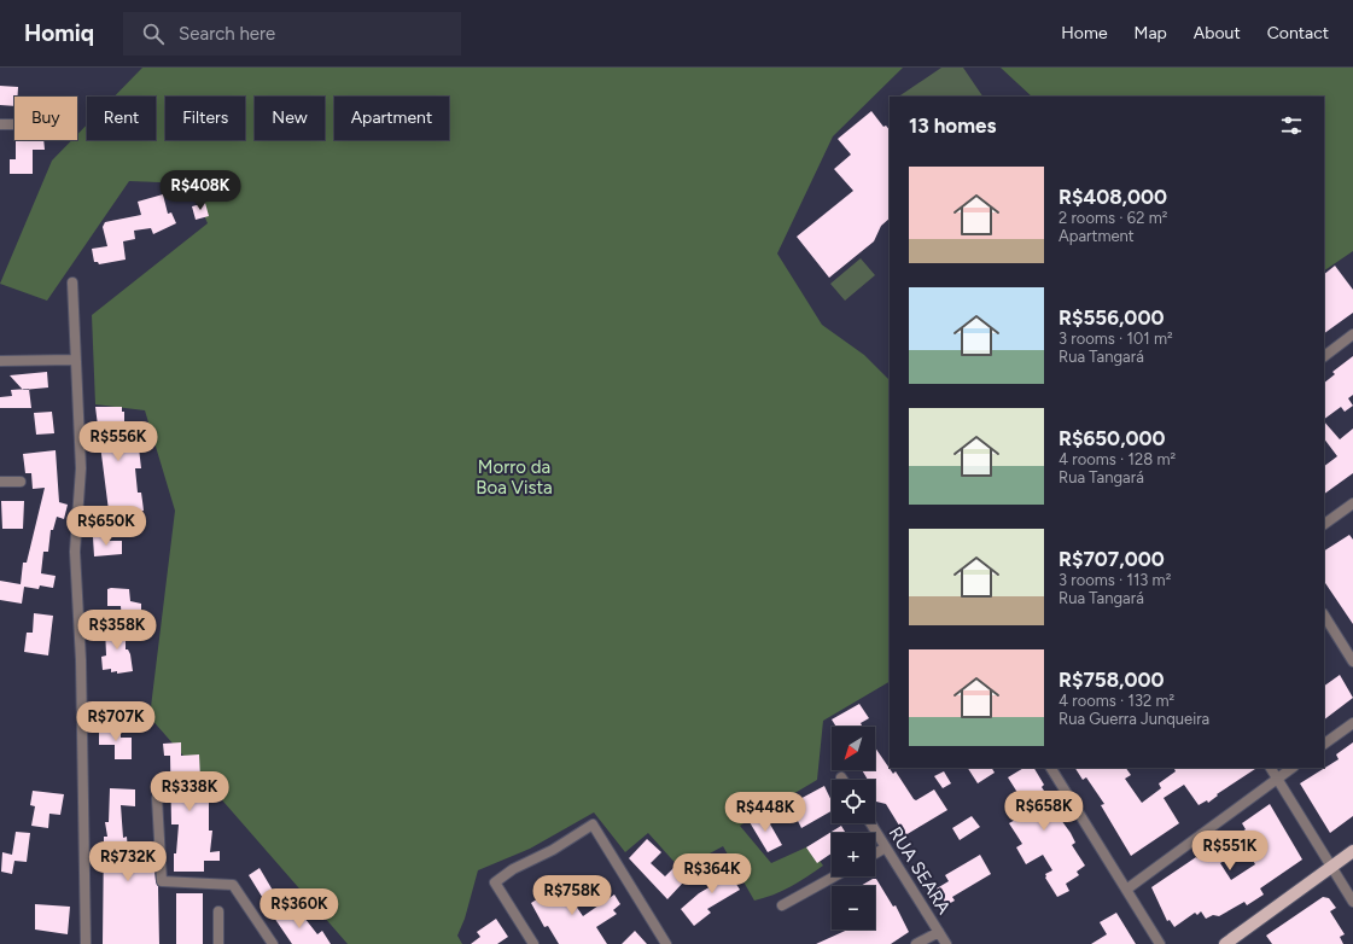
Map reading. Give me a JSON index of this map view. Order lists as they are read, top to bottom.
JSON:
{
  "streets": {
    "street": ["RUA SEARA"]
  },
  "parks": ["Morro da Boa Vista"],
  "north": "bottom left",
  "page": {
    "header": "Homiq",
    "search": "Search here",
    "nav": [
      "Home",
      "Map",
      "About",
      "Contact"
    ],
    "chip": [
      "Buy",
      "Rent",
      "Filters",
      "New",
      "Apartment"
    ],
    "heading": "13 homes",
    "list": [
      {
        "name": "R$408,000",
        "note": "2 rooms · 62 m² · Apartment"
      },
      {
        "name": "R$556,000",
        "note": "3 rooms · 101 m² · Rua Tangará"
      },
      {
        "name": "R$650,000",
        "note": "4 rooms · 128 m² · Rua Tangará"
      },
      {
        "name": "R$707,000",
        "note": "3 rooms · 113 m² · Rua Tangará"
      },
      {
        "name": "R$758,000",
        "note": "4 rooms · 132 m² · Rua Guerra Junqueira"
      }
    ],
    "price": [
      "R$408K",
      "R$556K",
      "R$650K",
      "R$358K",
      "R$707K",
      "R$338K",
      "R$658K",
      "R$448K",
      "R$551K",
      "R$732K",
      "R$364K",
      "R$758K",
      "R$360K"
    ],
    "map_buttons": ["+", "−"]
  }
}
